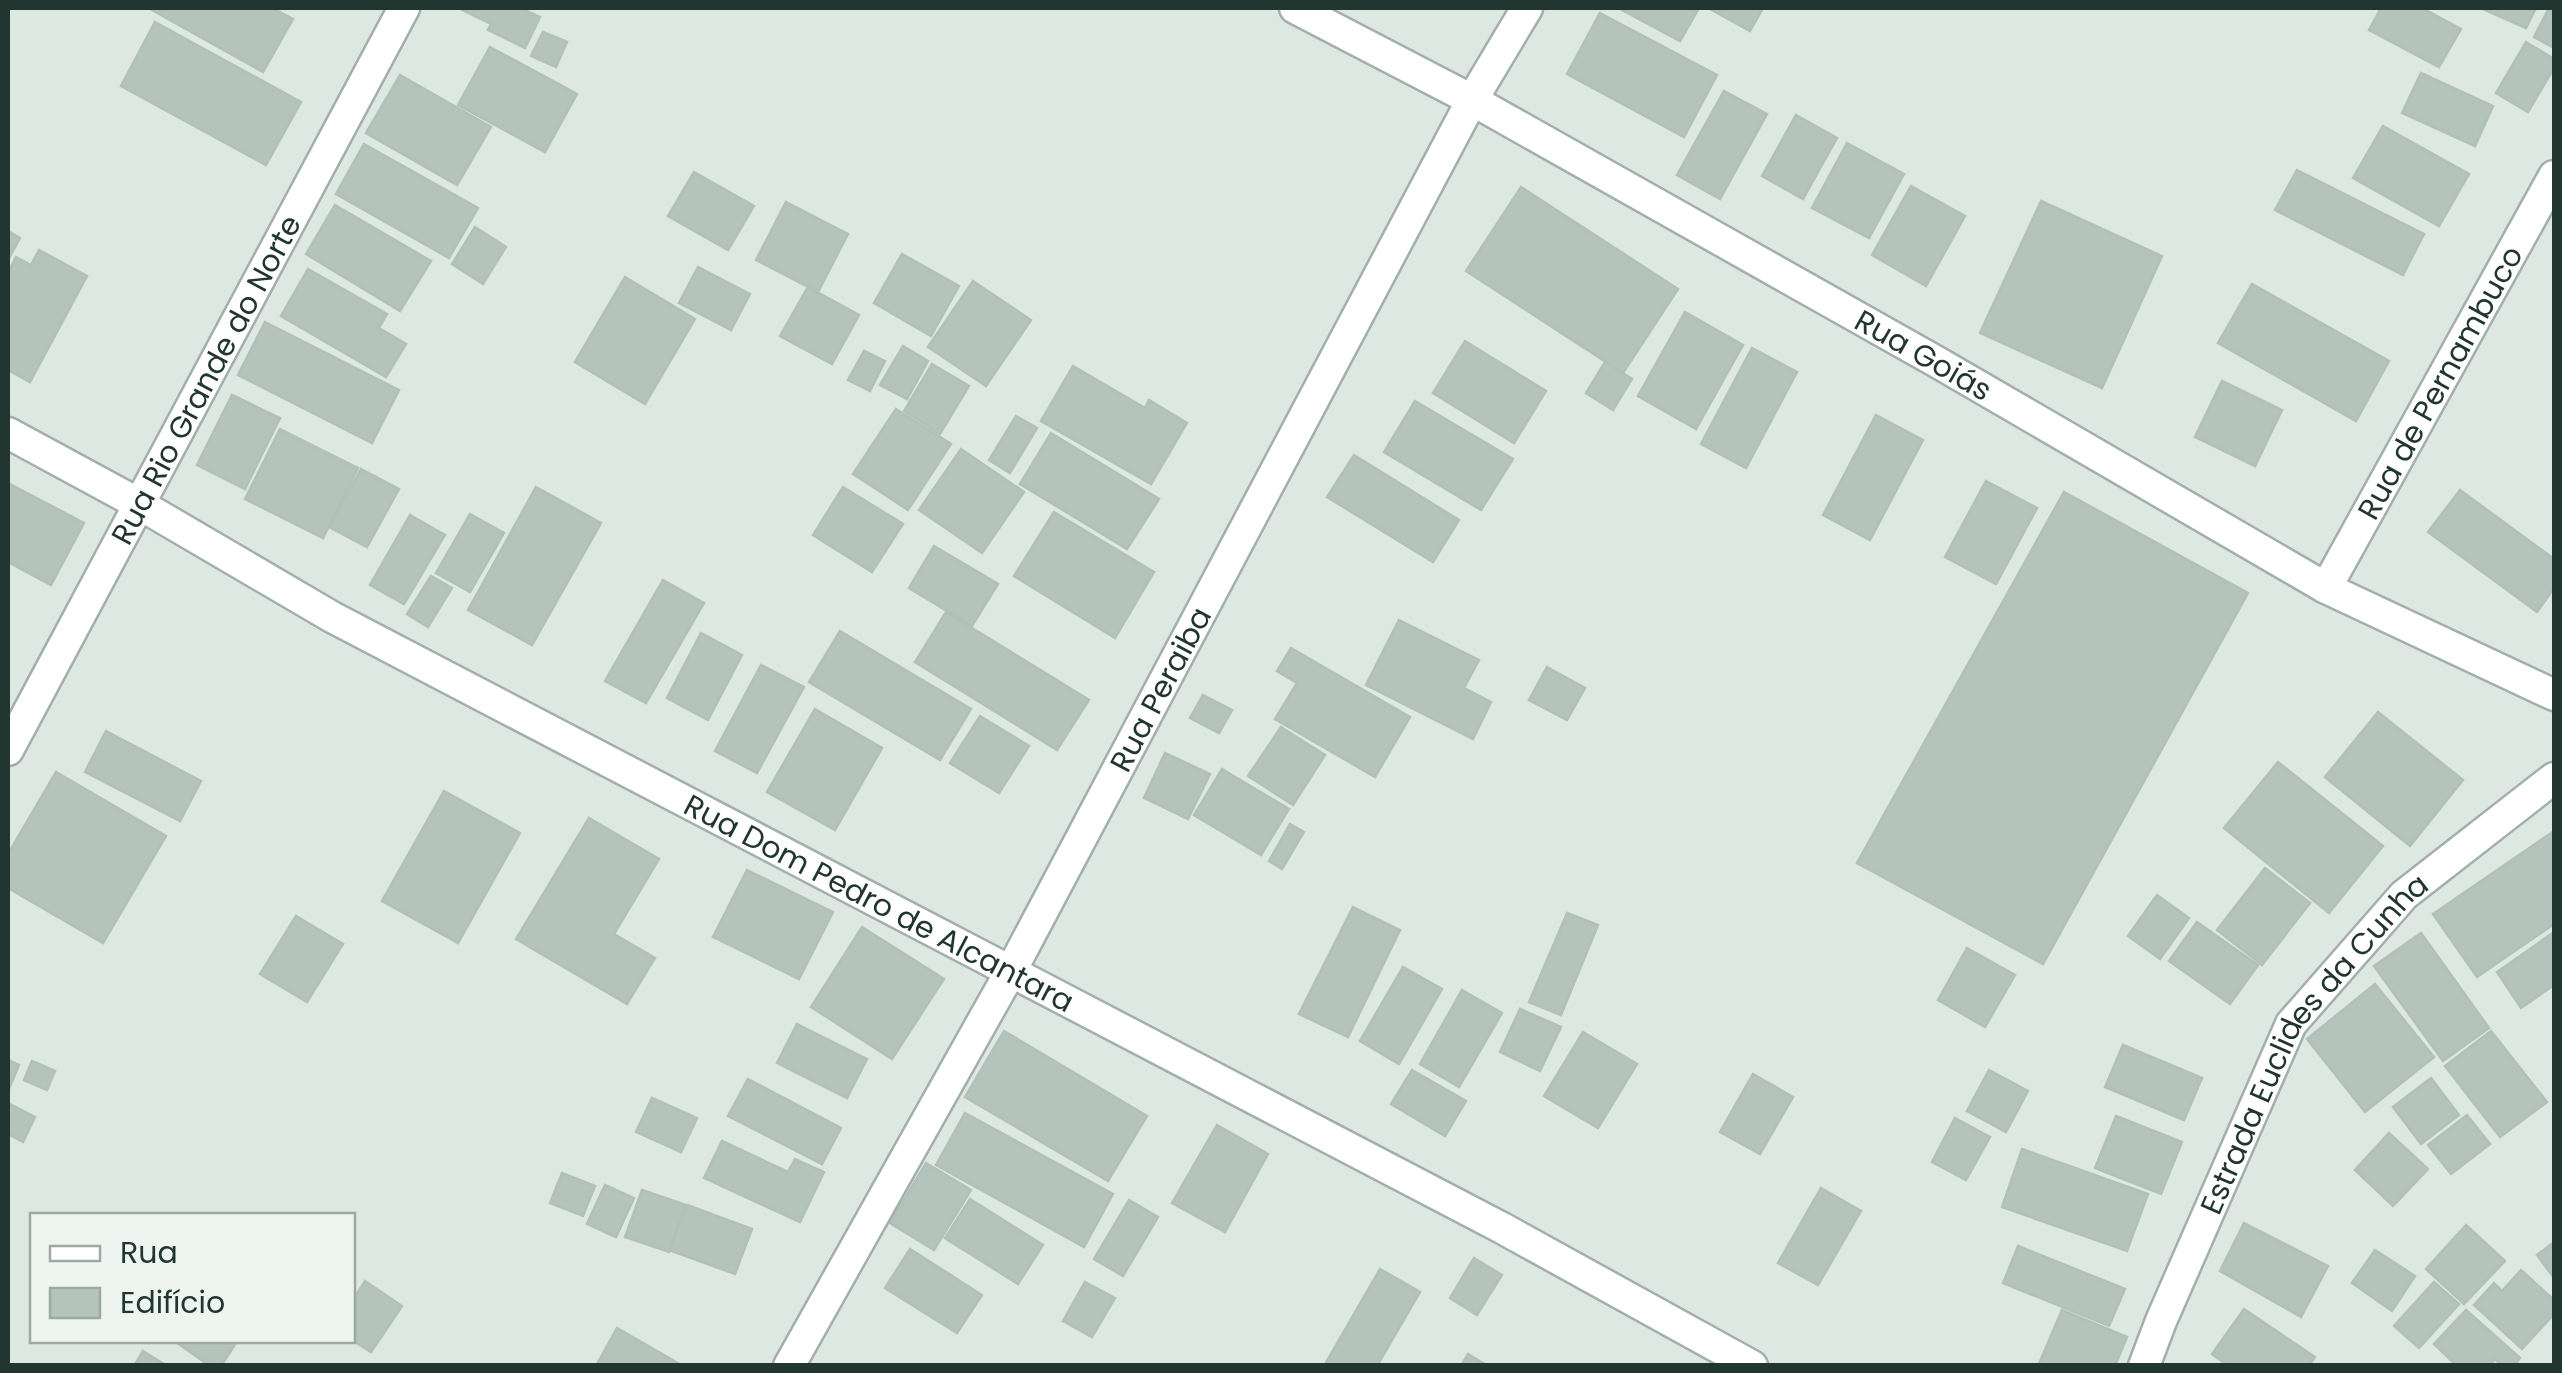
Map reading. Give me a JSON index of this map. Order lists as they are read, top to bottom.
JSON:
{
  "streets": {
    "street": [
      "Rua Goiás",
      "Rua Rio Grande do Norte",
      "Rua de Pernambuco",
      "Rua Peraiba",
      "Rua Dom Pedro de Alcantara",
      "Estrada Euclides da Cunha"
    ]
  },
  "crossings": [
    ["Rua Goiás", "Rua de Pernambuco"],
    ["Rua Goiás", "Rua Peraiba"],
    ["Rua Rio Grande do Norte", "Rua Dom Pedro de Alcantara"],
    ["Rua Peraiba", "Rua Dom Pedro de Alcantara"]
  ],
  "legend": ["Rua", "Edifício"]
}
